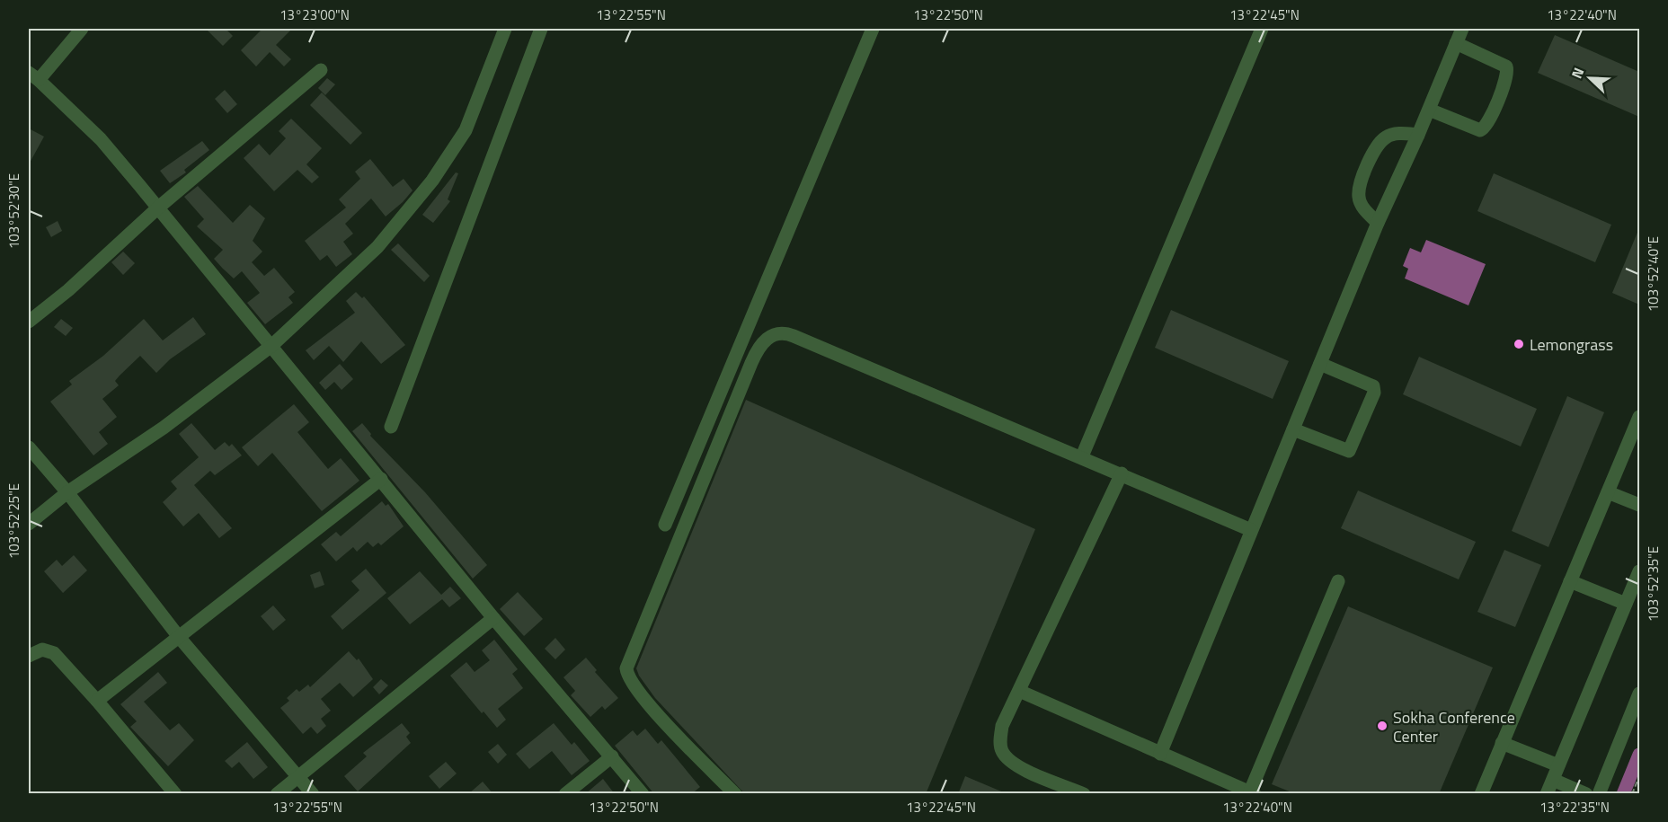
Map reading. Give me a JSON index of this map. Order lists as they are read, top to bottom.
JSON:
{
  "places": ["Lemongrass", "Sokha Conference Center"],
  "north": "top left",
  "coordinates": [
    "13°23'00\"N",
    "13°22'55\"N",
    "13°22'50\"N",
    "13°22'45\"N",
    "13°22'40\"N",
    "103°52'30\"E",
    "103°52'40\"E",
    "103°52'25\"E",
    "103°52'35\"E",
    "13°22'35\"N"
  ]
}
